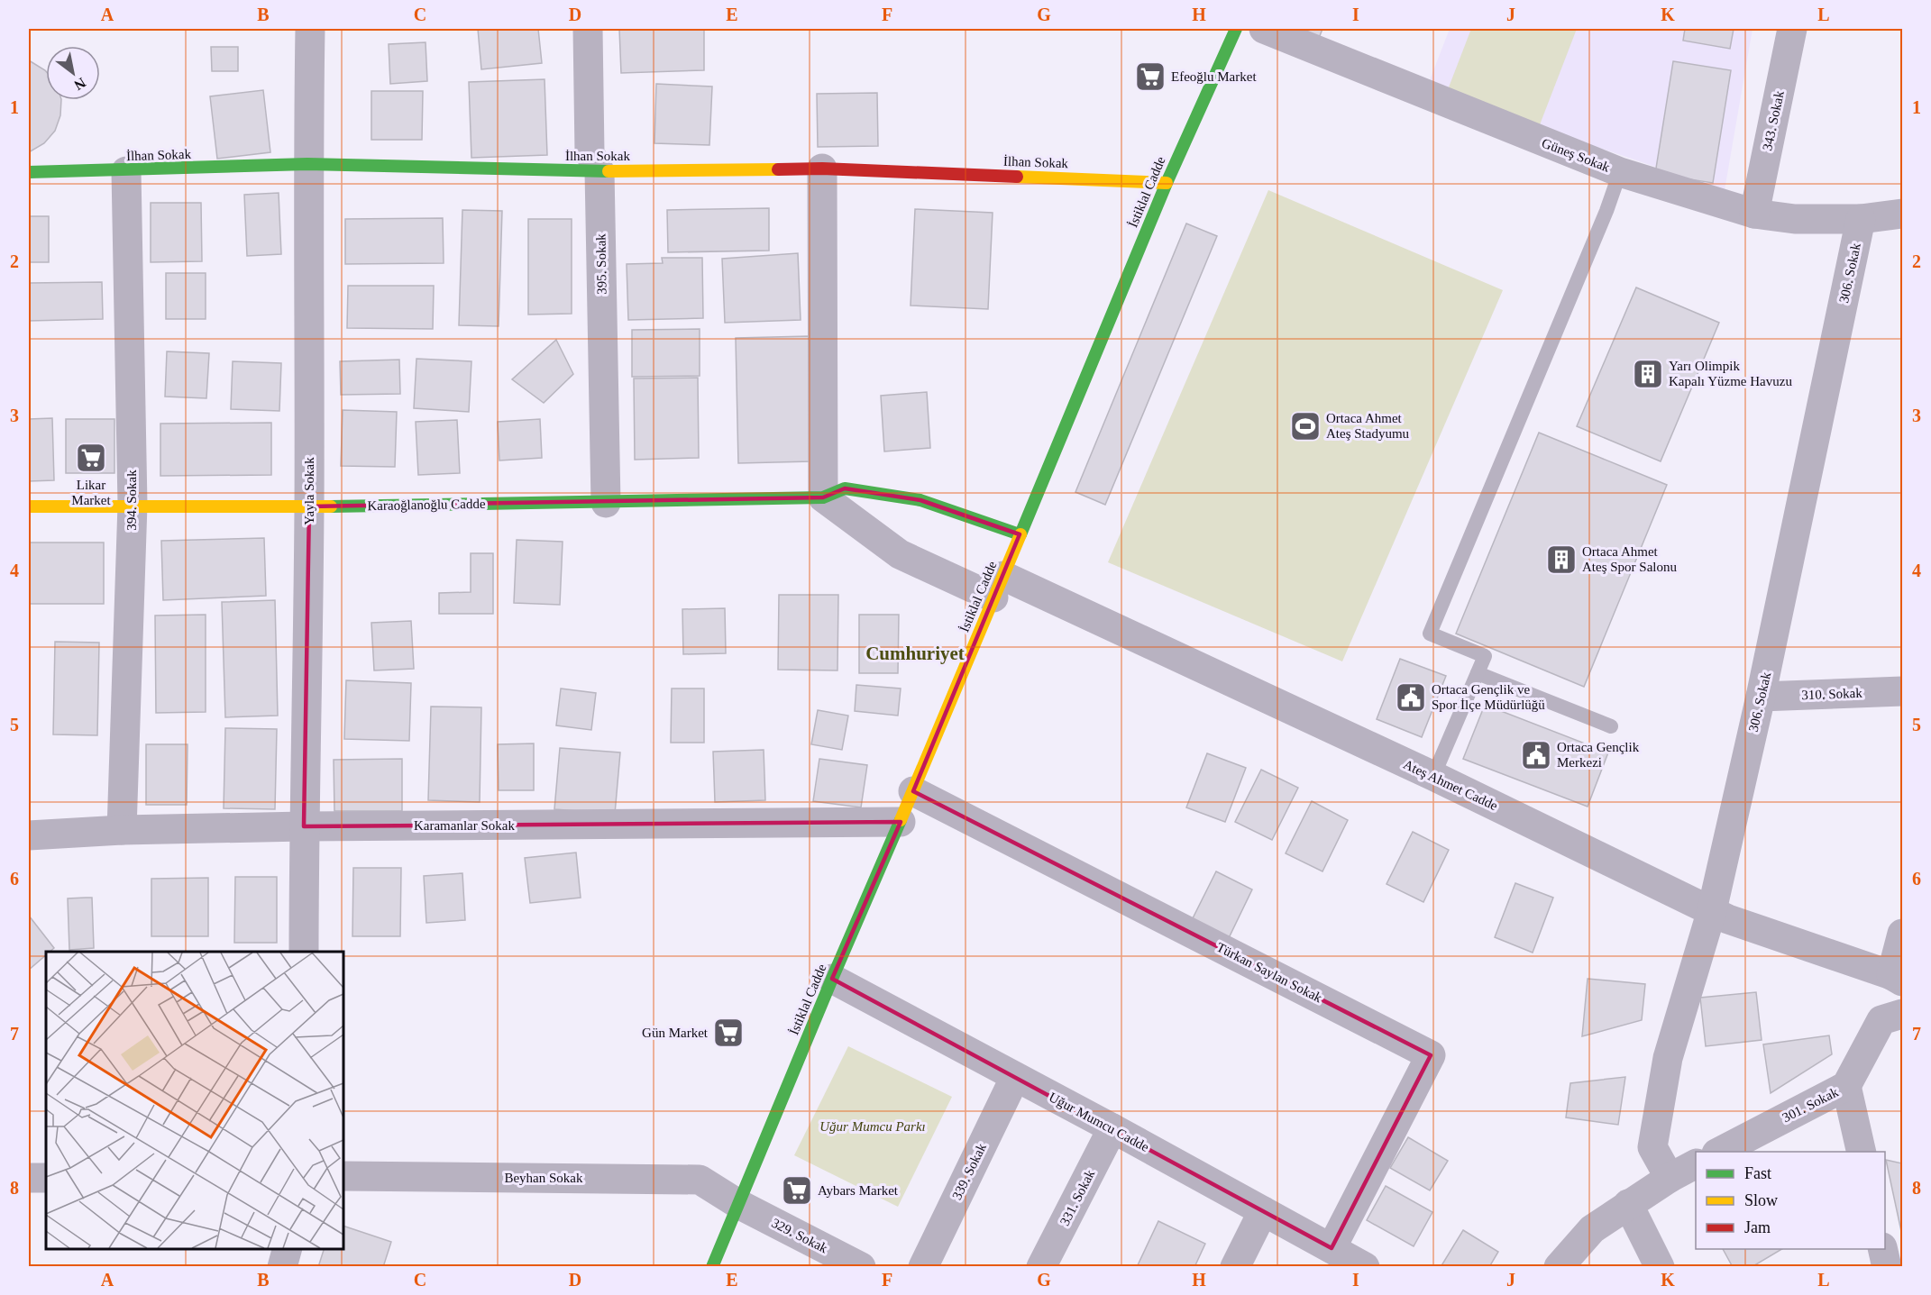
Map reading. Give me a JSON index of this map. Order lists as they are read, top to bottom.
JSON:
{
  "streets": {
    "street": [
      "343. Sokak",
      "İlhan Sokak",
      "Güneş Sokak",
      "İstiklal Cadde",
      "395. Sokak",
      "306. Sokak",
      "Yayla Sokak",
      "394. Sokak",
      "Karaoğlanoğlu Cadde",
      "310. Sokak",
      "Ateş Ahmet Cadde",
      "Karamanlar Sokak",
      "Türkan Saylan Sokak",
      "301. Sokak",
      "Uğur Mumcu Cadde",
      "339. Sokak",
      "Beyhan Sokak",
      "331. Sokak",
      "329. Sokak"
    ]
  },
  "crossings": [
    ["343. Sokak", "Güneş Sokak"],
    ["İlhan Sokak", "İstiklal Cadde"],
    ["İlhan Sokak", "395. Sokak"],
    ["İlhan Sokak", "Yayla Sokak"],
    ["İlhan Sokak", "394. Sokak"],
    ["Güneş Sokak", "306. Sokak"],
    ["İstiklal Cadde", "Karaoğlanoğlu Cadde"],
    ["İstiklal Cadde", "Ateş Ahmet Cadde"],
    ["İstiklal Cadde", "Karamanlar Sokak"],
    ["İstiklal Cadde", "Türkan Saylan Sokak"],
    ["İstiklal Cadde", "Uğur Mumcu Cadde"],
    ["İstiklal Cadde", "Beyhan Sokak"],
    ["İstiklal Cadde", "329. Sokak"],
    ["395. Sokak", "Karaoğlanoğlu Cadde"],
    ["306. Sokak", "310. Sokak"],
    ["306. Sokak", "Ateş Ahmet Cadde"],
    ["Yayla Sokak", "Karaoğlanoğlu Cadde"],
    ["Yayla Sokak", "Karamanlar Sokak"],
    ["394. Sokak", "Karaoğlanoğlu Cadde"],
    ["394. Sokak", "Karamanlar Sokak"],
    ["Türkan Saylan Sokak", "Uğur Mumcu Cadde"],
    ["Uğur Mumcu Cadde", "339. Sokak"],
    ["Uğur Mumcu Cadde", "331. Sokak"],
    ["Beyhan Sokak", "329. Sokak"]
  ],
  "districts": ["Cumhuriyet"],
  "parks": ["Uğur Mumcu Parkı"],
  "places": {
    "supermarket": [
      "Efeoğlu Market",
      "Likar Market",
      "Gün Market",
      "Aybars Market"
    ],
    "building": ["Yarı Olimpik Kapalı Yüzme Havuzu", "Ortaca Ahmet Ateş Spor Salonu"],
    "sports": ["Ortaca Ahmet Ateş Stadyumu"],
    "public building": ["Ortaca Gençlik ve Spor İlçe Müdürlüğü", "Ortaca Gençlik Merkezi"]
  },
  "legend": ["Fast", "Slow", "Jam"],
  "north": "bottom right",
  "grid": {
    "columns": [
      "A",
      "B",
      "C",
      "D",
      "E",
      "F",
      "G",
      "H",
      "I",
      "J",
      "K",
      "L"
    ],
    "rows": [
      "1",
      "2",
      "3",
      "4",
      "5",
      "6",
      "7",
      "8"
    ]
  }
}
